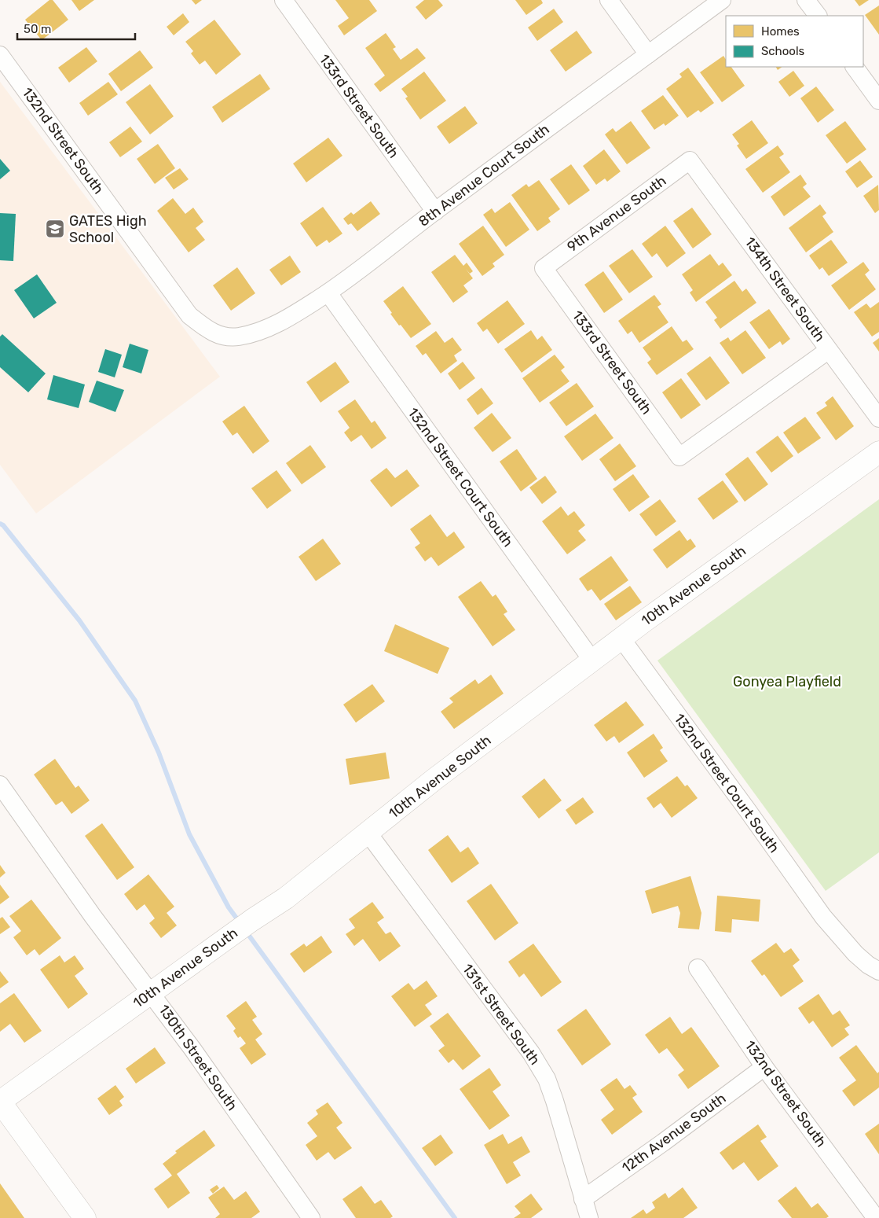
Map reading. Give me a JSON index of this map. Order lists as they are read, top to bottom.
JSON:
{
  "streets": {
    "street": [
      "133rd Street South",
      "132nd Street South",
      "8th Avenue Court South",
      "9th Avenue South",
      "134th Street South",
      "132nd Street Court South",
      "10th Avenue South",
      "131st Street South",
      "130th Street South",
      "12th Avenue South"
    ]
  },
  "crossings": [
    ["133rd Street South", "8th Avenue Court South"],
    ["133rd Street South", "9th Avenue South"],
    ["133rd Street South", "134th Street South"],
    ["132nd Street South", "8th Avenue Court South"],
    ["132nd Street South", "12th Avenue South"],
    ["8th Avenue Court South", "132nd Street Court South"],
    ["9th Avenue South", "134th Street South"],
    ["132nd Street Court South", "10th Avenue South"],
    ["10th Avenue South", "131st Street South"],
    ["10th Avenue South", "130th Street South"],
    ["131st Street South", "12th Avenue South"]
  ],
  "parks": ["Gonyea Playfield"],
  "places": {
    "school or university": ["GATES High School"]
  },
  "legend": ["Homes", "Schools"],
  "scale_bar": "50 m"
}
